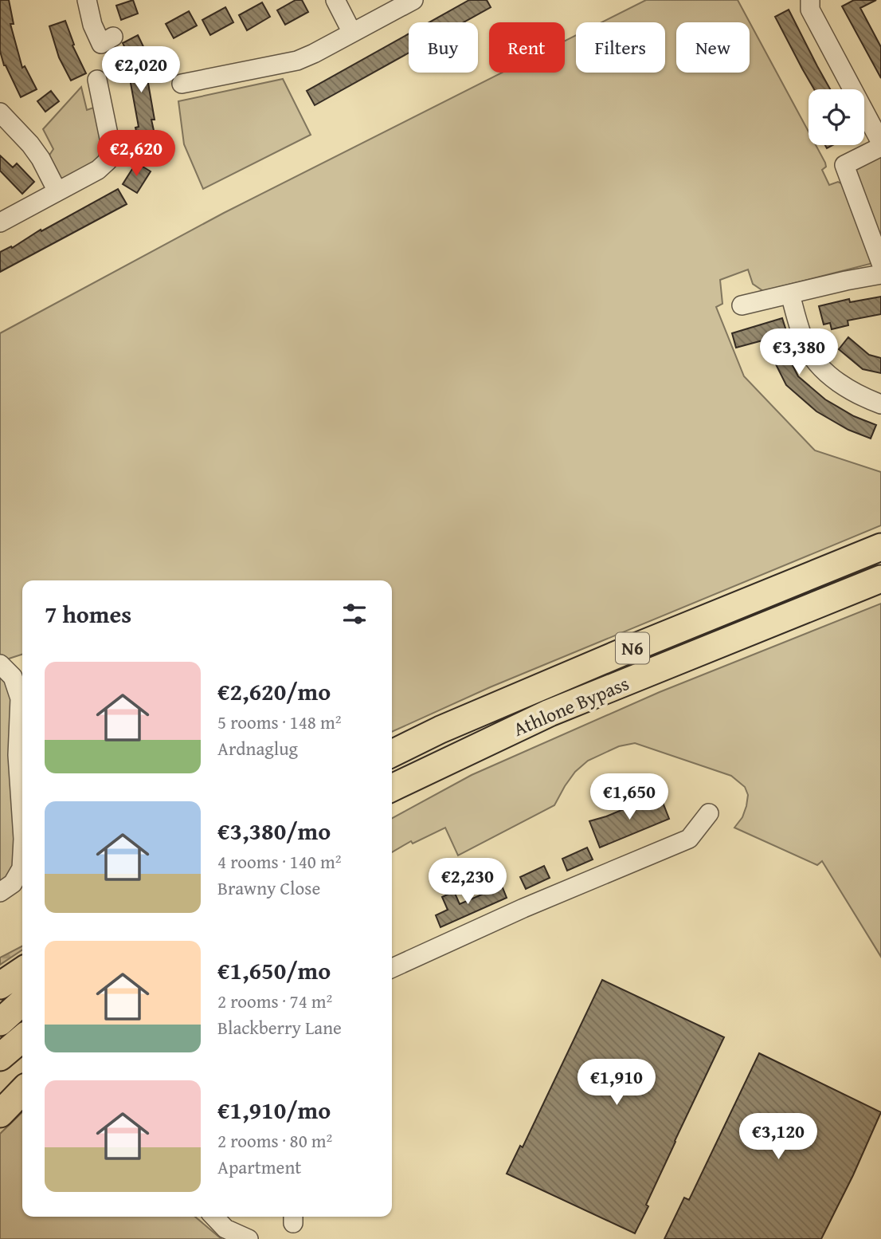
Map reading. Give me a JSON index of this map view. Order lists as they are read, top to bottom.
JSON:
{
  "streets": {
    "highway": ["N6", "Athlone Bypass"]
  },
  "crossings": [
    ["N6", "Athlone Bypass"]
  ],
  "page": {
    "chip": [
      "Buy",
      "Rent",
      "Filters",
      "New"
    ],
    "price": [
      "€2,020",
      "€2,620",
      "€3,380",
      "€1,650",
      "€2,230",
      "€1,910",
      "€3,120"
    ],
    "heading": "7 homes",
    "list": [
      {
        "name": "€2,620/mo",
        "note": "5 rooms · 148 m² · Ardnaglug"
      },
      {
        "name": "€3,380/mo",
        "note": "4 rooms · 140 m² · Brawny Close"
      },
      {
        "name": "€1,650/mo",
        "note": "2 rooms · 74 m² · Blackberry Lane"
      },
      {
        "name": "€1,910/mo",
        "note": "2 rooms · 80 m² · Apartment"
      }
    ]
  }
}
